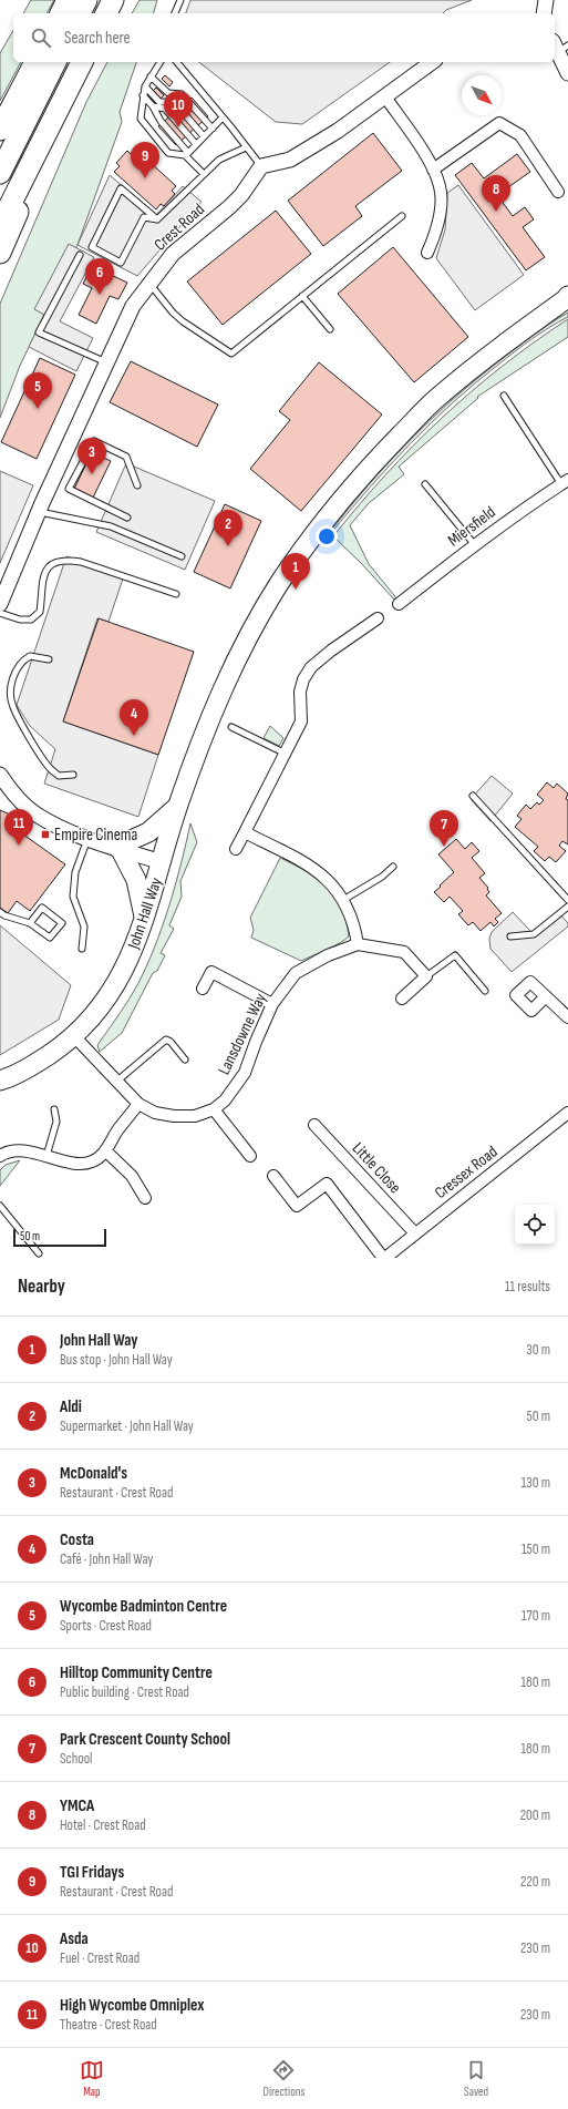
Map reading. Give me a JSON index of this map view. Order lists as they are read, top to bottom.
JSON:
{
  "streets": {
    "highway": ["John Hall Way"],
    "street": [
      "Crest Road",
      "Miersfield",
      "Lansdowne Way",
      "Little Close",
      "Cressex Road"
    ]
  },
  "crossings": [
    ["John Hall Way", "Lansdowne Way"],
    ["Little Close", "Cressex Road"]
  ],
  "places": {
    "transit": ["Empire Cinema"]
  },
  "scale_bar": "50 m",
  "north": "bottom right",
  "page": {
    "search": "Search here",
    "pins": [
      "10",
      "9",
      "8",
      "6",
      "5",
      "3",
      "2",
      "1",
      "4",
      "11",
      "7"
    ],
    "scale": "50 m",
    "heading": ["Nearby", "11 results"],
    "list": [
      {
        "mark": "1",
        "name": "John Hall Way",
        "note": "Bus stop · John Hall Way",
        "value": "30 m"
      },
      {
        "mark": "2",
        "name": "Aldi",
        "note": "Supermarket · John Hall Way",
        "value": "50 m"
      },
      {
        "mark": "3",
        "name": "McDonald's",
        "note": "Restaurant · Crest Road",
        "value": "130 m"
      },
      {
        "mark": "4",
        "name": "Costa",
        "note": "Café · John Hall Way",
        "value": "150 m"
      },
      {
        "mark": "5",
        "name": "Wycombe Badminton Centre",
        "note": "Sports · Crest Road",
        "value": "170 m"
      },
      {
        "mark": "6",
        "name": "Hilltop Community Centre",
        "note": "Public building · Crest Road",
        "value": "180 m"
      },
      {
        "mark": "7",
        "name": "Park Crescent County School",
        "note": "School",
        "value": "180 m"
      },
      {
        "mark": "8",
        "name": "YMCA",
        "note": "Hotel · Crest Road",
        "value": "200 m"
      },
      {
        "mark": "9",
        "name": "TGI Fridays",
        "note": "Restaurant · Crest Road",
        "value": "220 m"
      },
      {
        "mark": "10",
        "name": "Asda",
        "note": "Fuel · Crest Road",
        "value": "230 m"
      },
      {
        "mark": "11",
        "name": "High Wycombe Omniplex",
        "note": "Theatre · Crest Road",
        "value": "230 m"
      }
    ],
    "nav": ["Map", "Directions", "Saved"]
  }
}
